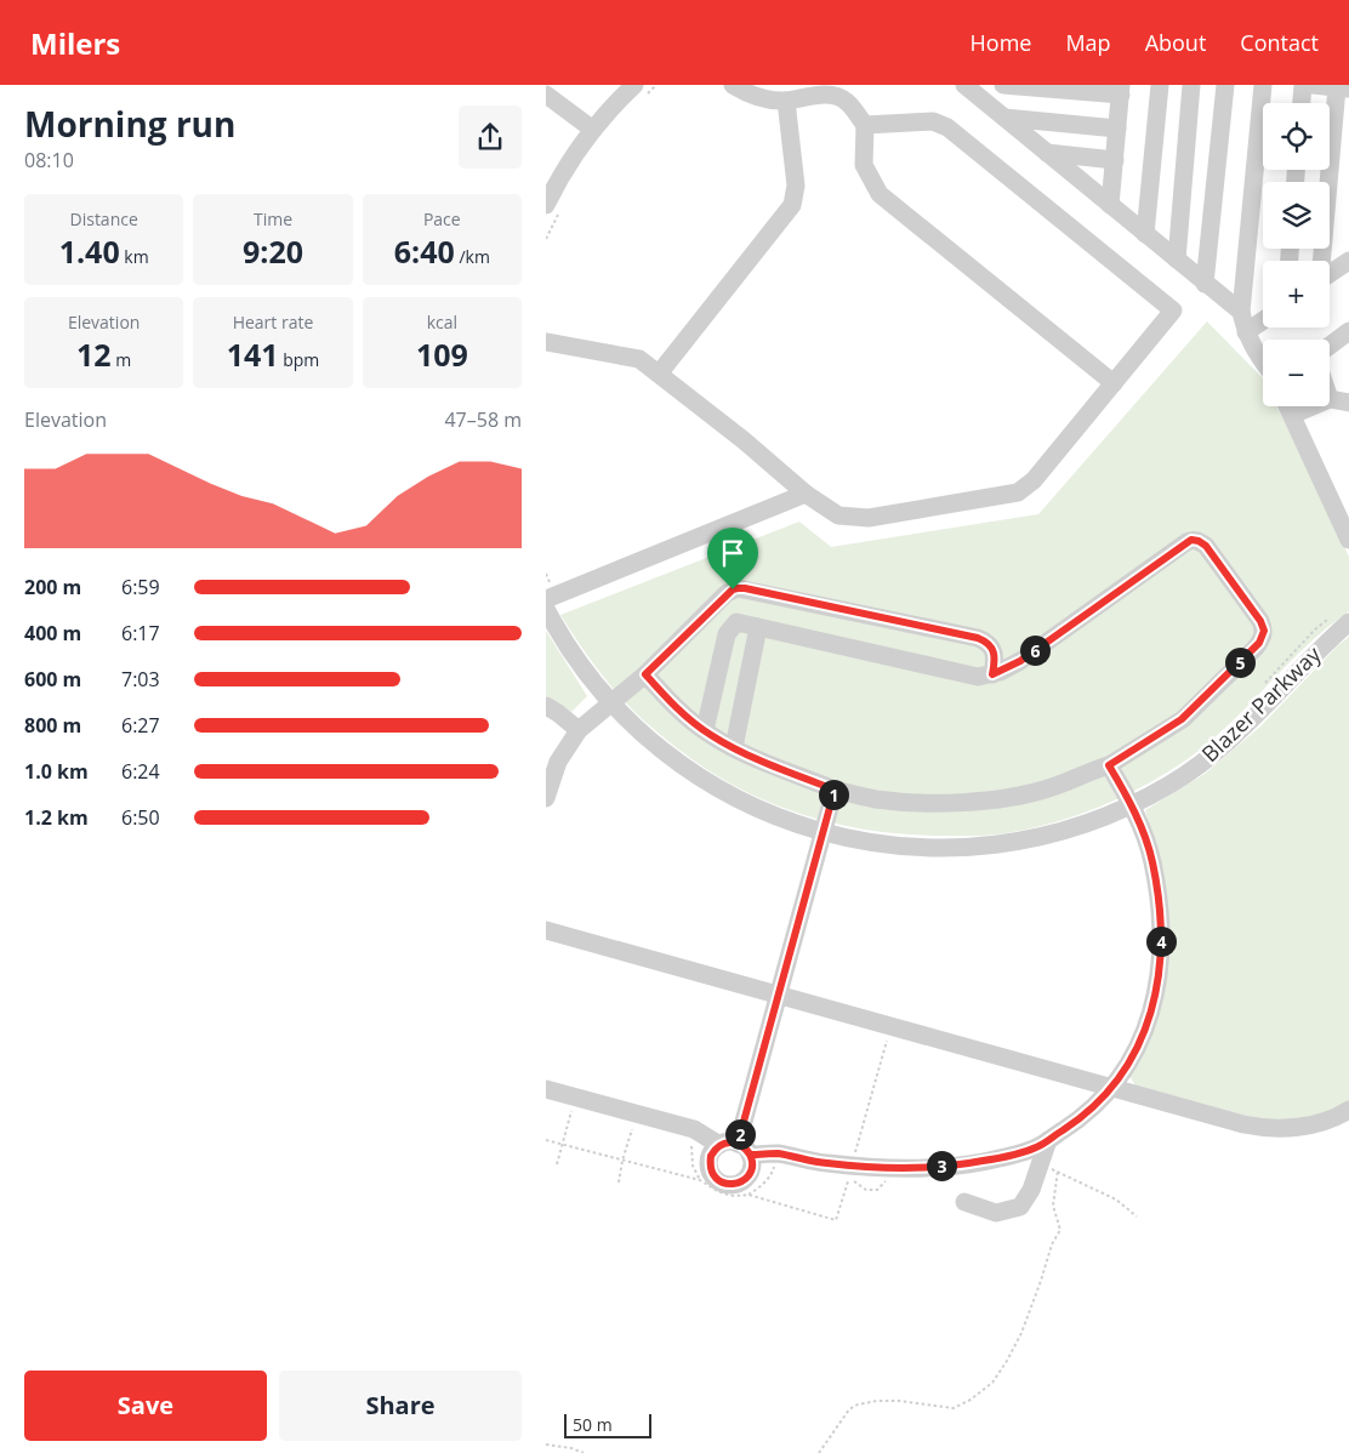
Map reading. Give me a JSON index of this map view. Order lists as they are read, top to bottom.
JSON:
{
  "streets": {
    "street": ["Blazer Parkway"]
  },
  "scale_bar": "50 m",
  "page": {
    "header": "Milers",
    "nav": [
      "Home",
      "Map",
      "About",
      "Contact"
    ],
    "heading": ["Morning run", "08:10"],
    "map_buttons": ["+", "−"],
    "stats": [
      ["Distance", "1.40 km"],
      ["Time", "9:20"],
      ["Pace", "6:40 /km"],
      ["Elevation", "12 m"],
      ["Heart rate", "141 bpm"],
      ["kcal", "109"]
    ],
    "chart": ["Elevation", "47–58 m"],
    "list": [
      {
        "name": "200 m",
        "note": "6:59"
      },
      {
        "name": "400 m",
        "note": "6:17"
      },
      {
        "name": "600 m",
        "note": "7:03"
      },
      {
        "name": "800 m",
        "note": "6:27"
      },
      {
        "name": "1.0 km",
        "note": "6:24"
      },
      {
        "name": "1.2 km",
        "note": "6:50"
      }
    ],
    "pins": [
      "6",
      "5",
      "1",
      "4",
      "2",
      "3"
    ],
    "buttons": ["Save", "Share"],
    "scale": "50 m"
  }
}
